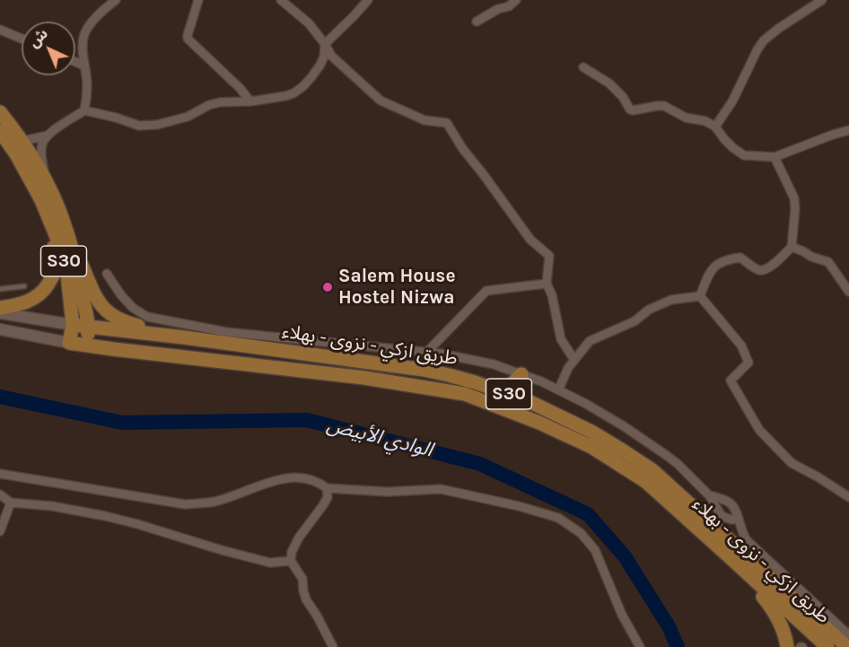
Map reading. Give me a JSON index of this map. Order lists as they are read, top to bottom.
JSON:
{
  "streets": {
    "main road": ["S30", "طريق ازكي - نزوى - بهلاء"]
  },
  "crossings": [
    ["S30", "طريق ازكي - نزوى - بهلاء"]
  ],
  "water": ["الوادي الأبيض"],
  "places": ["Salem House Hostel Nizwa"],
  "north": "top left"
}
